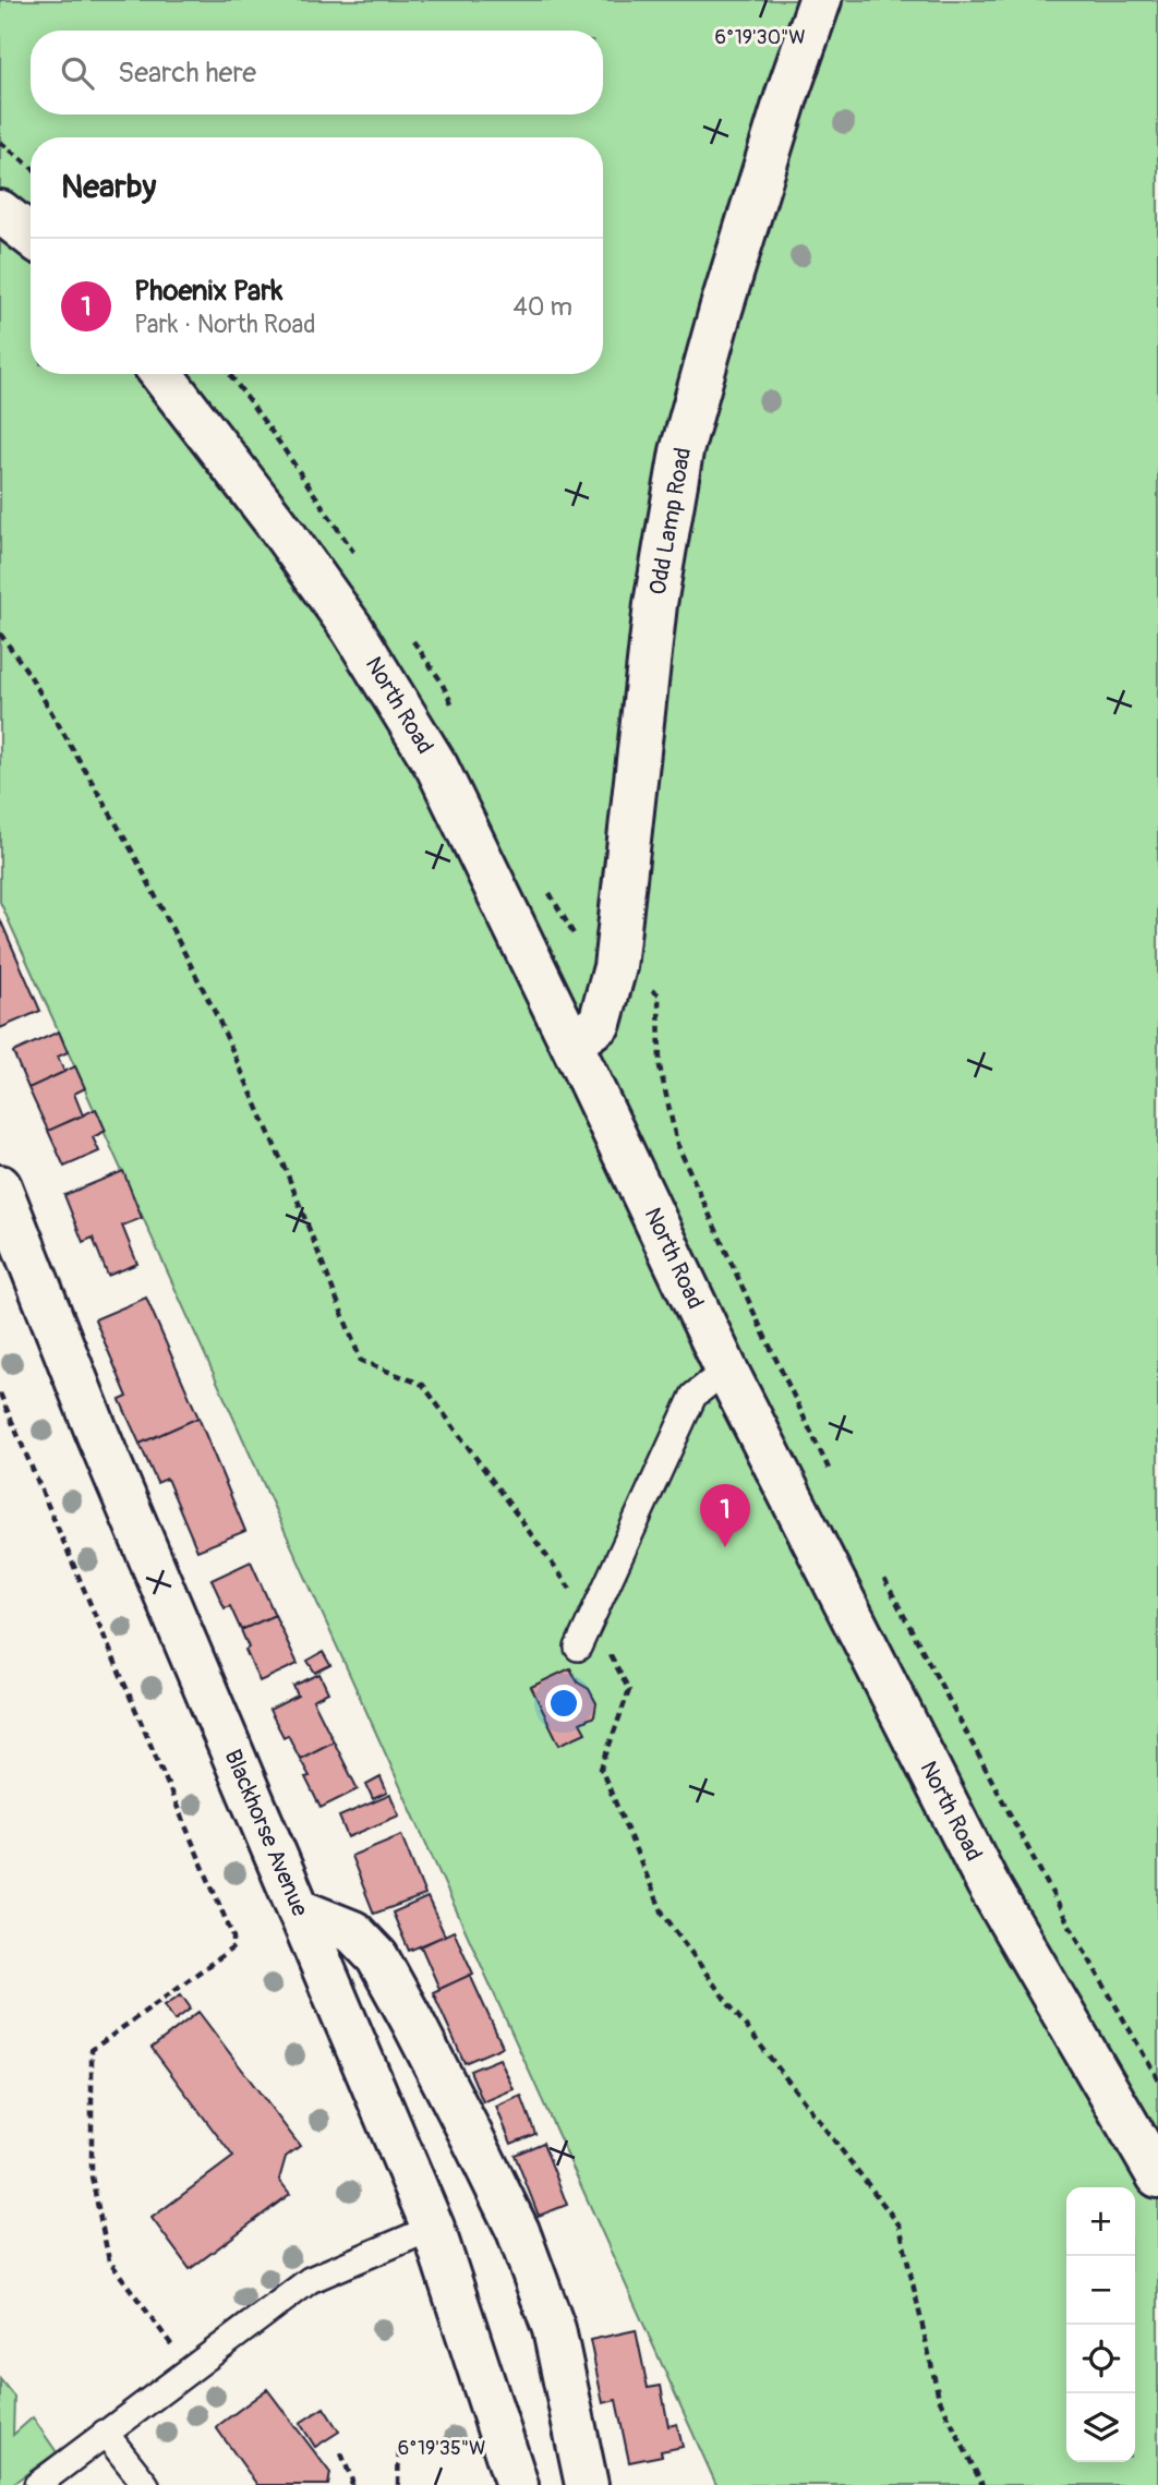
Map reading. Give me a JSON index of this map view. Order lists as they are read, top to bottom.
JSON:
{
  "streets": {
    "street": ["Odd Lamp Road", "North Road", "Blackhorse Avenue"]
  },
  "crossings": [
    ["Odd Lamp Road", "North Road"]
  ],
  "page": {
    "search": "Search here",
    "heading": "Nearby",
    "list": [
      {
        "mark": "1",
        "name": "Phoenix Park",
        "note": "Park · North Road",
        "value": "40 m"
      }
    ],
    "pins": "1",
    "map_buttons": ["+", "−"]
  },
  "coordinates": ["6°19'30\"W", "6°19'35\"W"]
}
